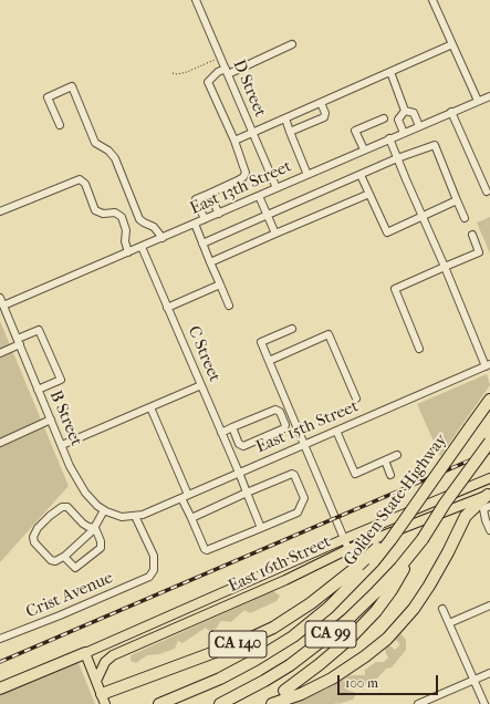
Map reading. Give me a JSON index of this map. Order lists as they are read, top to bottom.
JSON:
{
  "streets": {
    "highway": ["Golden State Highway", "CA 99", "CA 140"],
    "main road": ["East 16th Street"],
    "street": [
      "D Street",
      "East 13th Street",
      "C Street",
      "B Street",
      "East 15th Street",
      "Crist Avenue"
    ]
  },
  "crossings": [
    ["D Street", "East 13th Street"],
    ["East 13th Street", "C Street"],
    ["East 13th Street", "B Street"],
    ["C Street", "East 15th Street"],
    ["B Street", "East 15th Street"],
    ["B Street", "Crist Avenue"],
    ["East 15th Street", "Crist Avenue"],
    ["Golden State Highway", "CA 140"]
  ],
  "scale_bar": "100 m"
}
